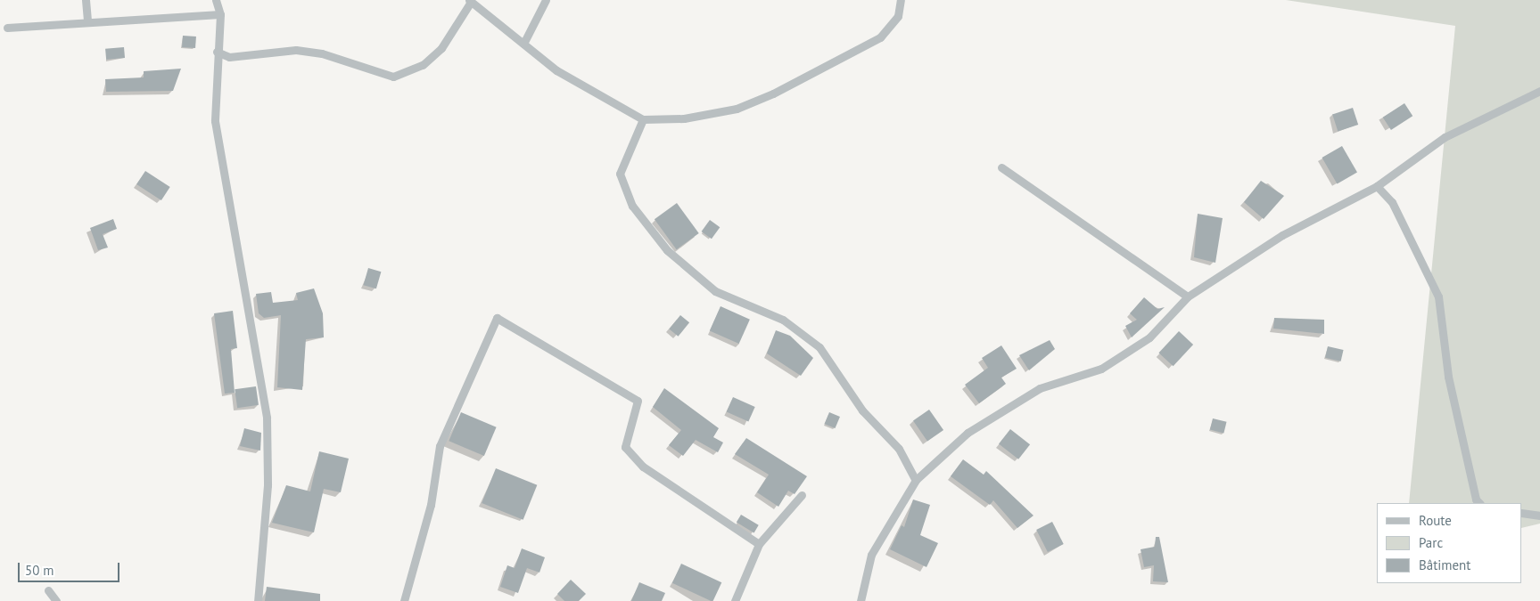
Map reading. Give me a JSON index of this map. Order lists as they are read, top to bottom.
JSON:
{
  "legend": ["Route", "Parc", "Bâtiment"],
  "scale_bar": "50 m"
}
